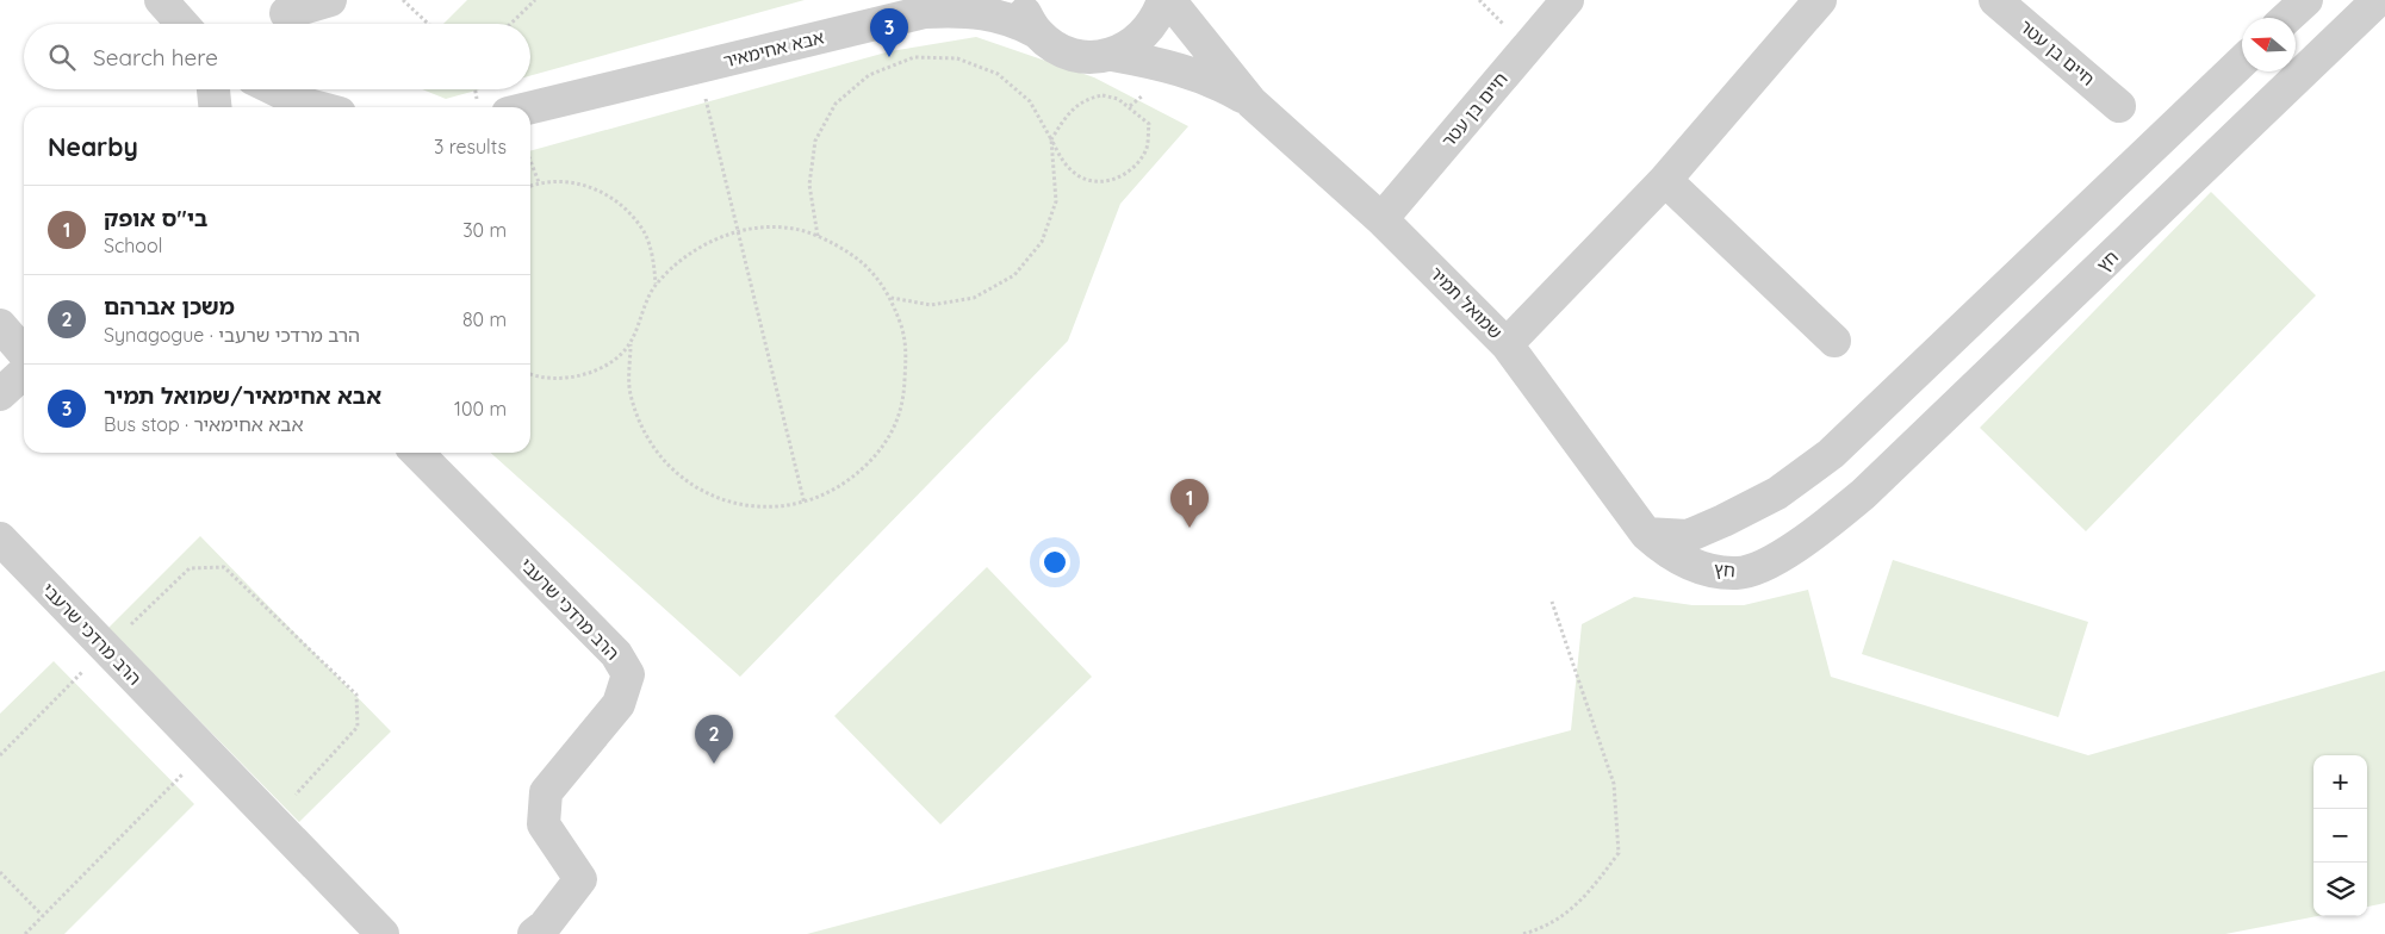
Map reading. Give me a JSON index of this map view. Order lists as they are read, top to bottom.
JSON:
{
  "streets": {
    "street": [
      "אבא אחימאיר",
      "חיים בן עטר",
      "חץ",
      "שמואל תמיר",
      "הרב מרדכי שרעבי"
    ]
  },
  "crossings": [
    ["חיים בן עטר", "שמואל תמיר"],
    ["חץ", "שמואל תמיר"]
  ],
  "north": "left",
  "page": {
    "pins": ["3", "1", "2"],
    "search": "Search here",
    "heading": ["Nearby", "3 results"],
    "list": [
      {
        "mark": "1",
        "name": "בי\"ס אופק",
        "note": "School",
        "value": "30 m"
      },
      {
        "mark": "2",
        "name": "משכן אברהם",
        "note": "Synagogue · הרב מרדכי שרעבי",
        "value": "80 m"
      },
      {
        "mark": "3",
        "name": "אבא אחימאיר/שמואל תמיר",
        "note": "Bus stop · אבא אחימאיר",
        "value": "100 m"
      }
    ],
    "map_buttons": ["+", "−"]
  }
}
